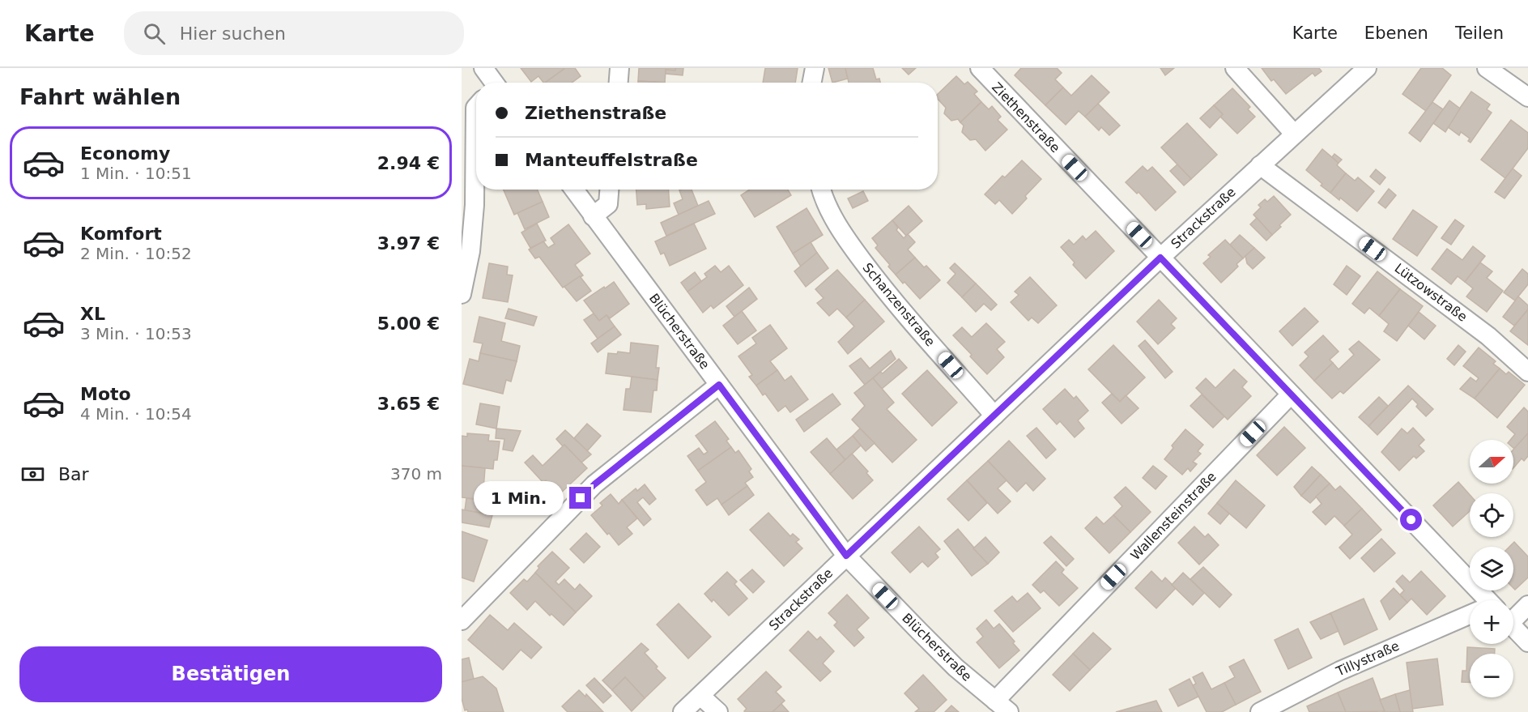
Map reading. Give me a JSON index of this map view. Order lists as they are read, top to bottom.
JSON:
{
  "streets": {
    "street": [
      "Ziethenstraße",
      "Strackstraße",
      "Lützowstraße",
      "Schanzenstraße",
      "Blücherstraße",
      "Wallensteinstraße",
      "Tillystraße"
    ]
  },
  "crossings": [
    ["Ziethenstraße", "Strackstraße"],
    ["Ziethenstraße", "Wallensteinstraße"],
    ["Strackstraße", "Lützowstraße"],
    ["Strackstraße", "Schanzenstraße"],
    ["Strackstraße", "Blücherstraße"],
    ["Blücherstraße", "Wallensteinstraße"]
  ],
  "north": "right",
  "page": {
    "header": "Karte",
    "search": "Hier suchen",
    "nav": ["Karte", "Ebenen", "Teilen"],
    "heading": "Fahrt wählen",
    "banner": ["Ziethenstraße", "Manteuffelstraße"],
    "list": [
      {
        "name": "Economy",
        "note": "1 Min. · 10:51",
        "value": "2.94 €"
      },
      {
        "name": "Komfort",
        "note": "2 Min. · 10:52",
        "value": "3.97 €"
      },
      {
        "name": "XL",
        "note": "3 Min. · 10:53",
        "value": "5.00 €"
      },
      {
        "name": "Moto",
        "note": "4 Min. · 10:54",
        "value": "3.65 €"
      }
    ],
    "map_buttons": ["+", "−"],
    "pay": ["Bar", "370 m"],
    "bubble": "1 Min.",
    "buttons": "Bestätigen"
  }
}
